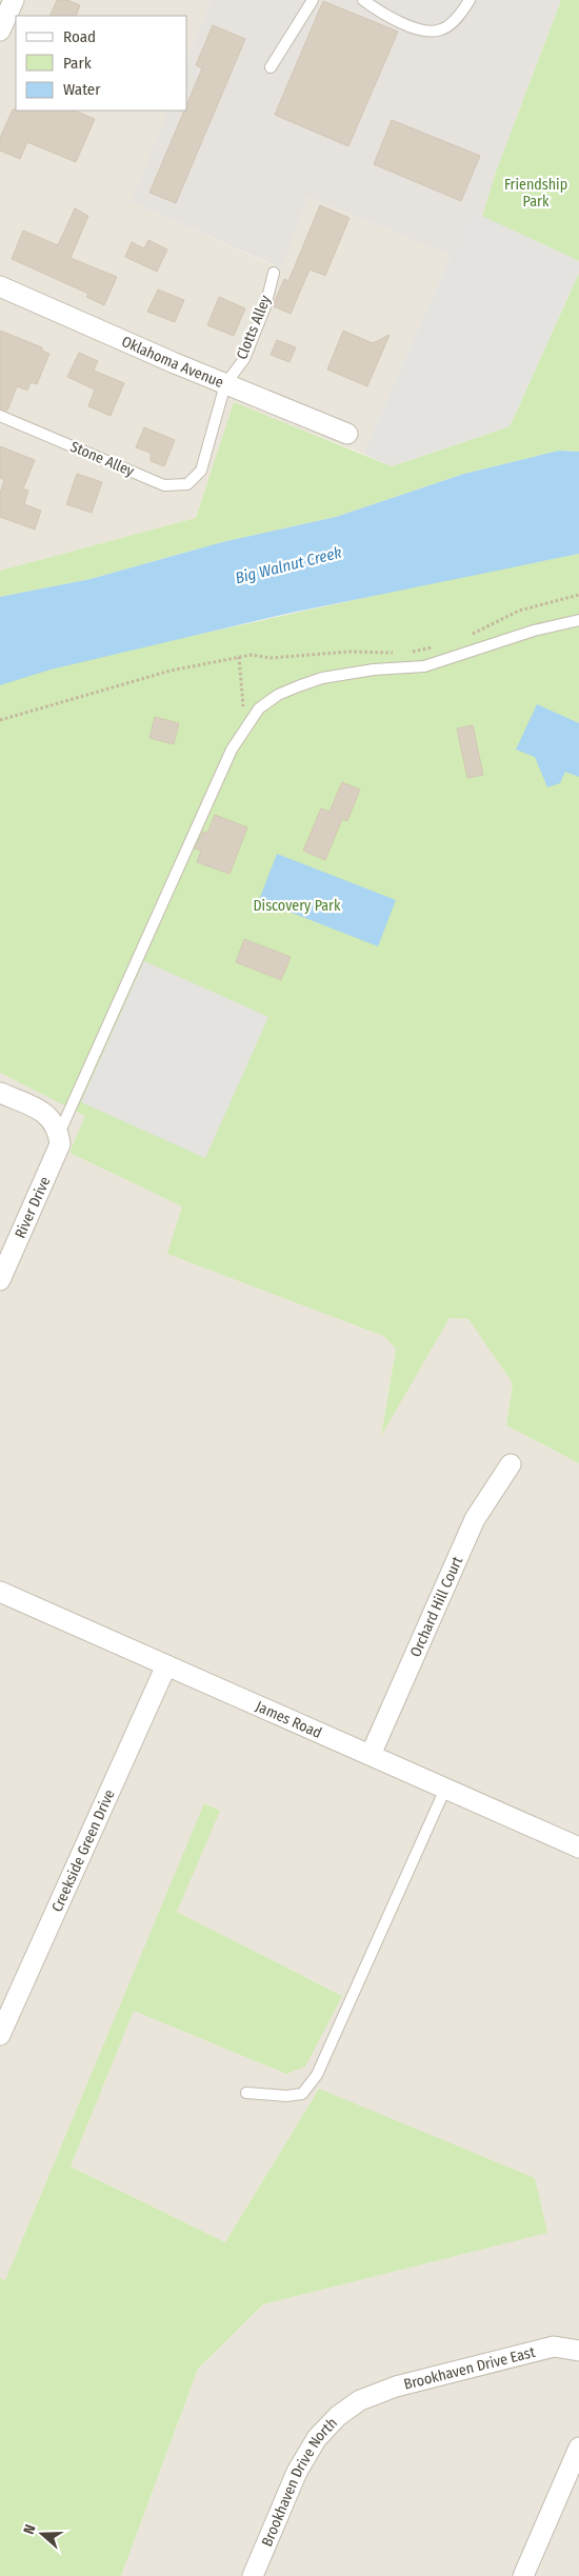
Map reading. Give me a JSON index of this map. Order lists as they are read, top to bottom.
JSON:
{
  "streets": {
    "street": [
      "Oklahoma Avenue",
      "River Drive",
      "Orchard Hill Court",
      "James Road",
      "Creekside Green Drive",
      "Brookhaven Drive East",
      "Brookhaven Drive North"
    ],
    "lane": ["Clotts Alley", "Stone Alley"]
  },
  "crossings": [
    ["Clotts Alley", "Oklahoma Avenue"],
    ["Clotts Alley", "Stone Alley"],
    ["Orchard Hill Court", "James Road"],
    ["James Road", "Creekside Green Drive"],
    ["Brookhaven Drive East", "Brookhaven Drive North"]
  ],
  "water": ["Big Walnut Creek"],
  "parks": ["Friendship Park", "Discovery Park"],
  "legend": ["Road", "Park", "Water"],
  "north": "left"
}
